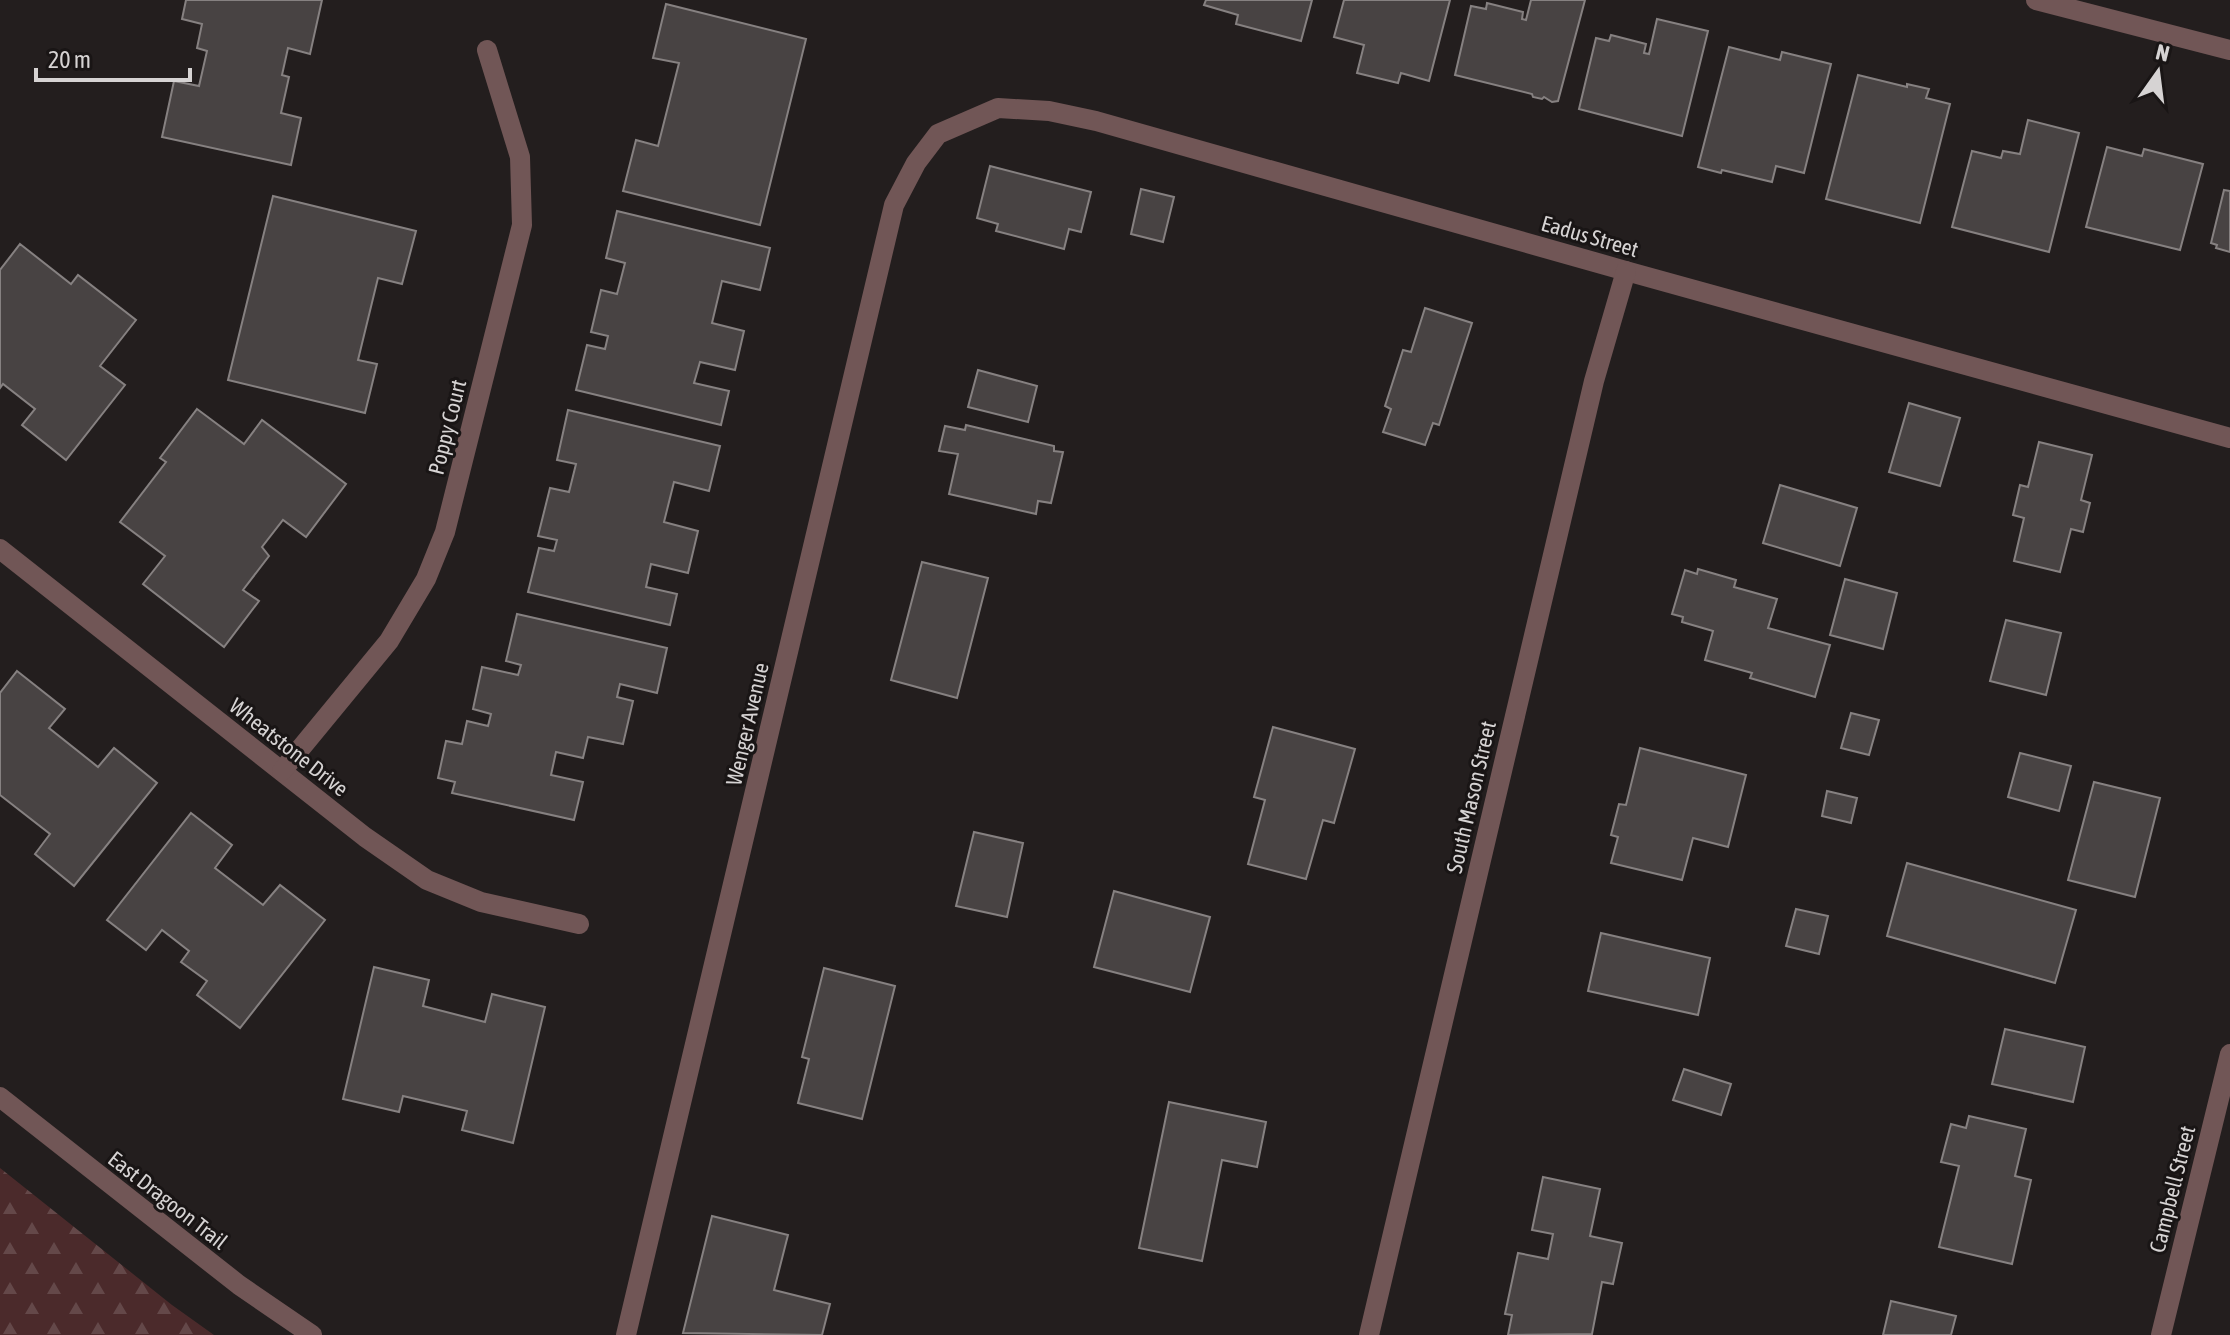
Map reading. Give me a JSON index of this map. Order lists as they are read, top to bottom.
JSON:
{
  "streets": {
    "street": [
      "Eadus Street",
      "Poppy Court",
      "Wenger Avenue",
      "Wheatstone Drive",
      "South Mason Street",
      "Campbell Street",
      "East Dragoon Trail"
    ]
  },
  "crossings": [
    ["Eadus Street", "Wenger Avenue"],
    ["Eadus Street", "South Mason Street"],
    ["Poppy Court", "Wheatstone Drive"]
  ],
  "scale_bar": "20 m",
  "north": "top"
}
